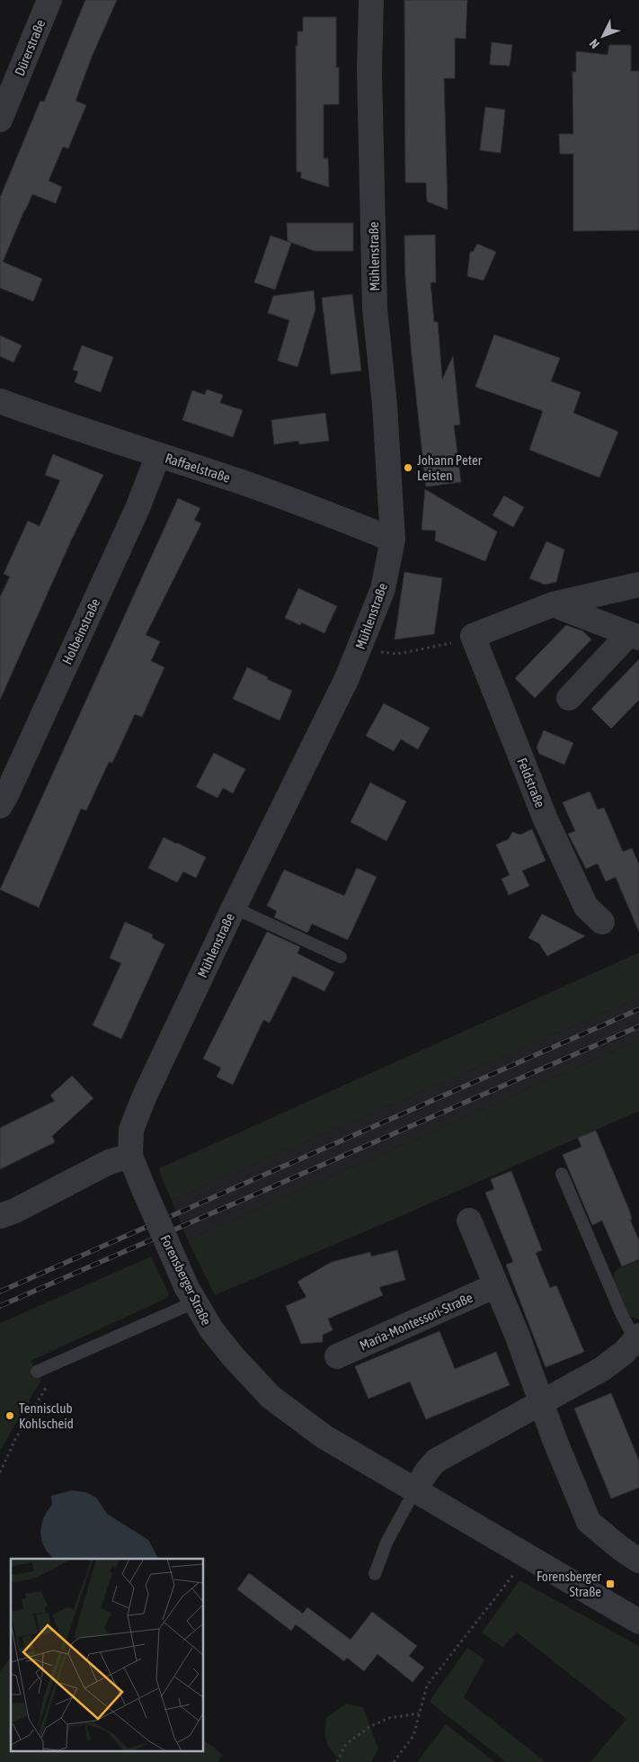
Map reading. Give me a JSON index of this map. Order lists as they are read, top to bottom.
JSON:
{
  "streets": {
    "street": [
      "Dürerstraße",
      "Mühlenstraße",
      "Raffaelstraße",
      "Holbeinstraße",
      "Feldstraße",
      "Forensberger Straße",
      "Maria-Montessori-Straße"
    ]
  },
  "crossings": [
    ["Mühlenstraße", "Raffaelstraße"],
    ["Mühlenstraße", "Forensberger Straße"],
    ["Raffaelstraße", "Holbeinstraße"]
  ],
  "places": {
    "other": ["Johann Peter Leisten", "Tennisclub Kohlscheid"],
    "transit": ["Forensberger Straße"]
  },
  "north": "bottom left"
}
